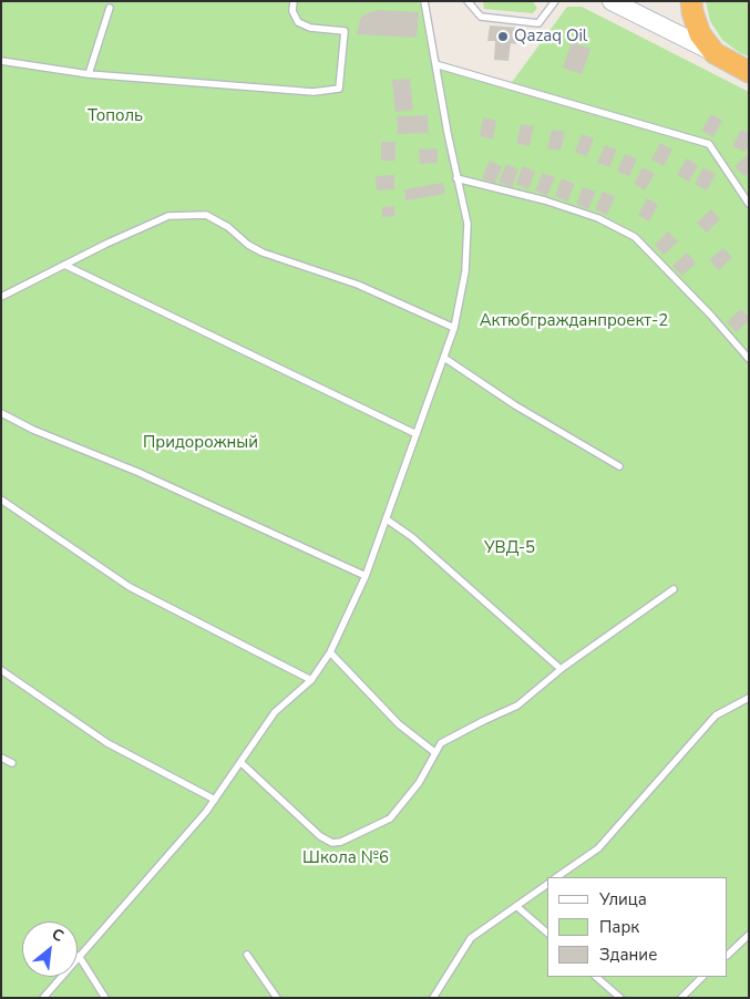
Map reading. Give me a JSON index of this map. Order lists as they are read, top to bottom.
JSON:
{
  "parks": [
    "Тополь",
    "Актюбгражданпроект-2",
    "Придорожный",
    "УВД-5",
    "Школа №6"
  ],
  "places": ["Qazaq Oil"],
  "legend": ["Улица", "Парк", "Здание"],
  "north": "top right"
}
